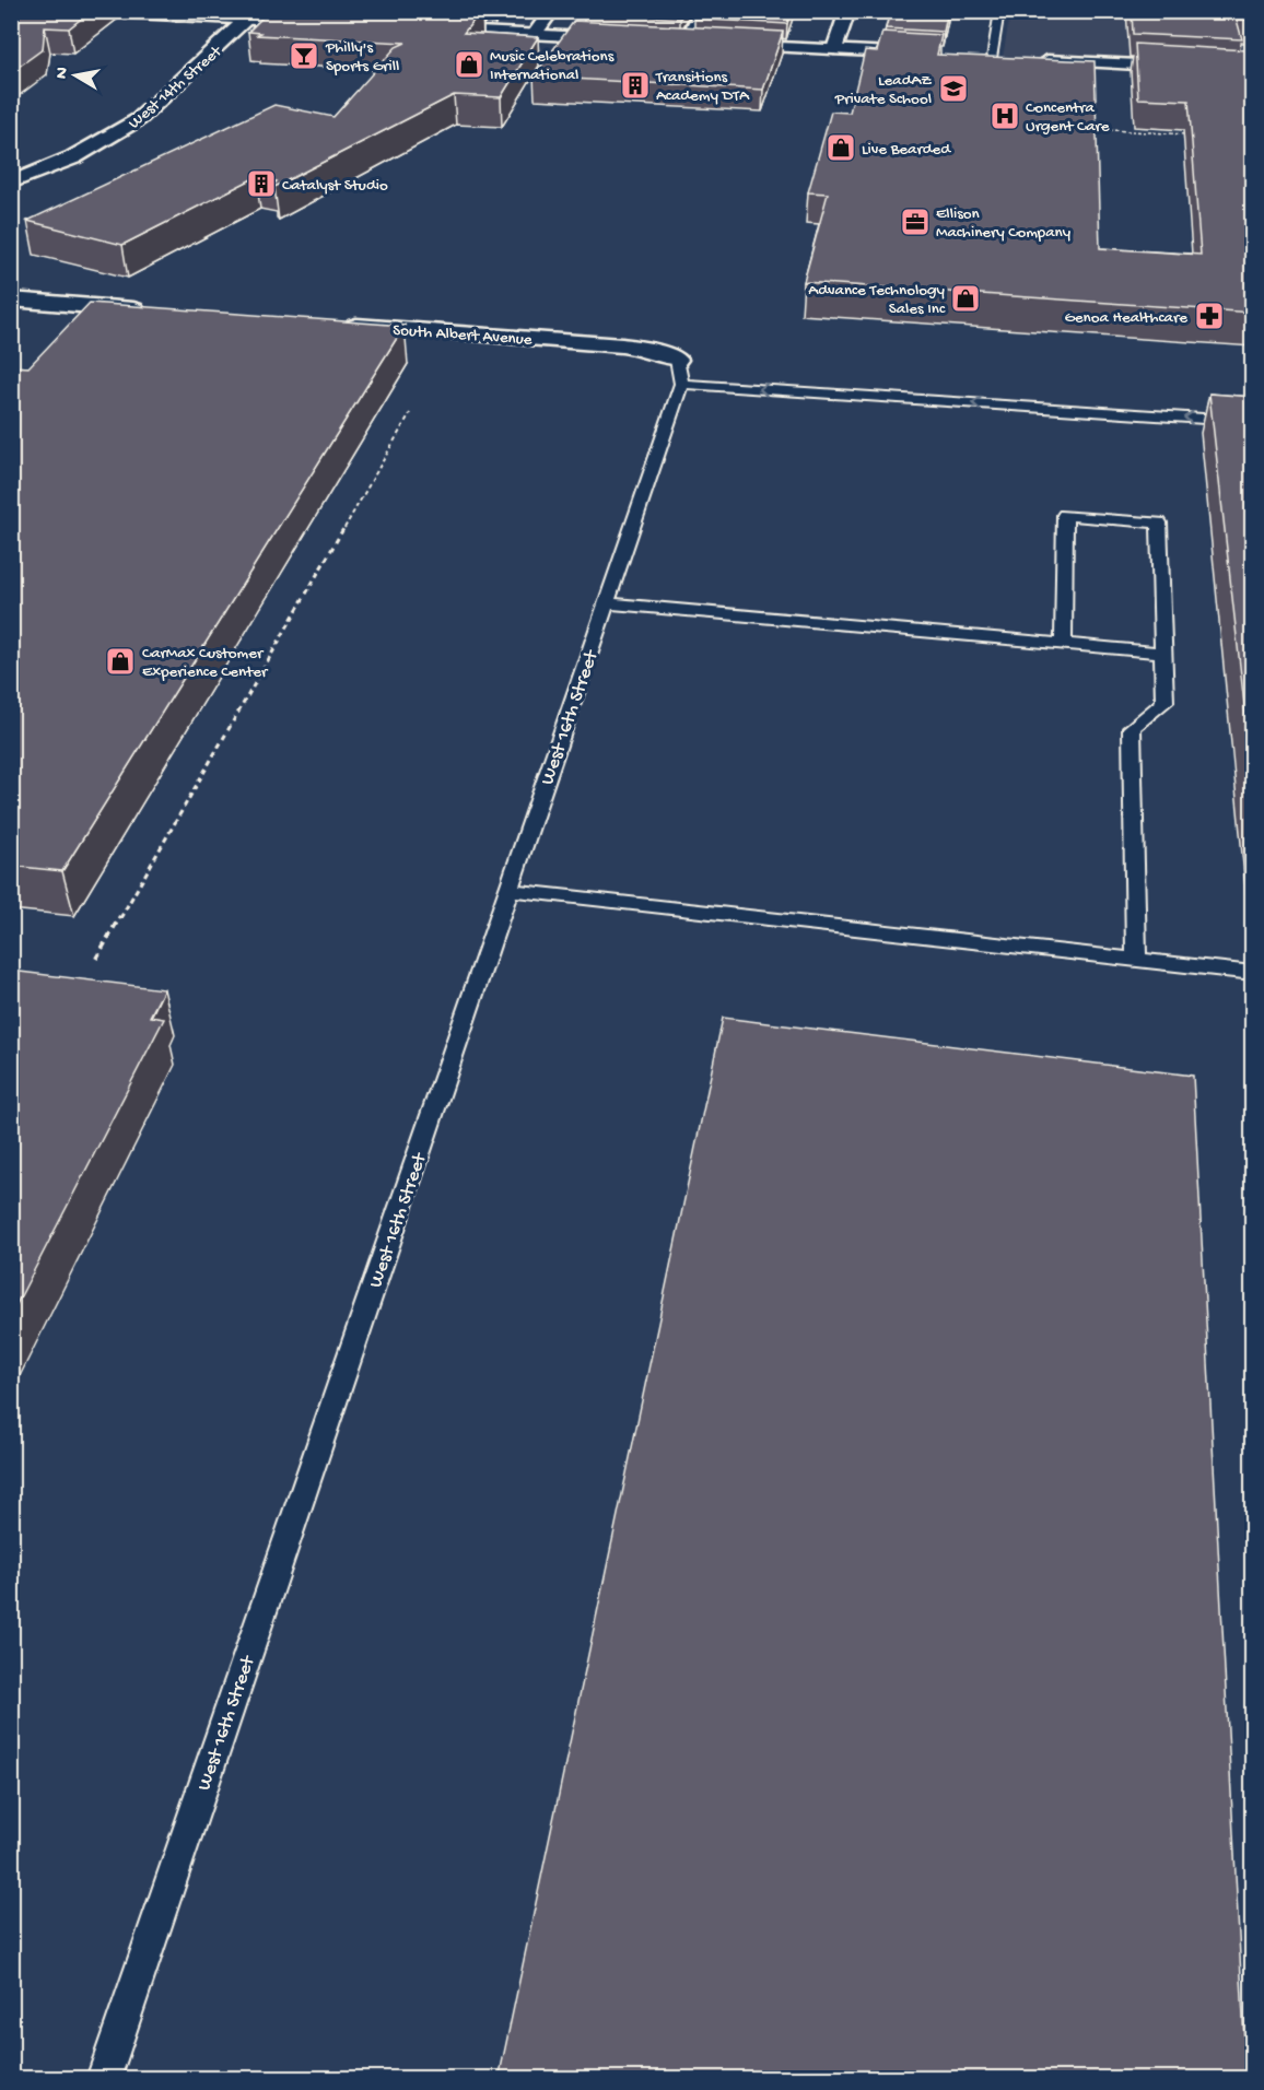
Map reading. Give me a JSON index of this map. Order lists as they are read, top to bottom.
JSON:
{
  "streets": {
    "street": ["West 14th Street", "South Albert Avenue"],
    "lane": ["West 16th Street"]
  },
  "crossings": [
    ["South Albert Avenue", "West 16th Street"]
  ],
  "places": {
    "bar": ["Philly's Sports Grill"],
    "shop": [
      "Music Celebrations International",
      "Live Bearded",
      "Advance Technology Sales Inc",
      "CarMax Customer Experience Center"
    ],
    "building": ["Transitions Academy DTA", "Catalyst Studio"],
    "school or university": ["LeadAZ Private School"],
    "hospital": ["Concentra Urgent Care"],
    "office": ["Ellison Machinery Company"],
    "pharmacy": ["Genoa Healthcare"]
  },
  "north": "left"
}
